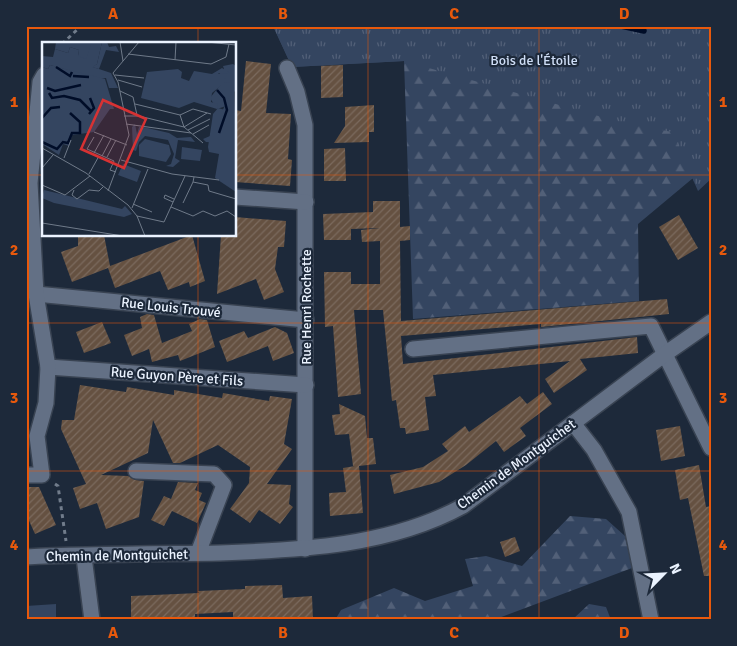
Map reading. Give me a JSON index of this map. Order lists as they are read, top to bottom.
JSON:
{
  "streets": {
    "street": [
      "Rue Louis Trouvé",
      "Rue Henri Rochette",
      "Rue Guyon Père et Fils",
      "Chemin de Montguichet"
    ]
  },
  "crossings": [
    ["Rue Louis Trouvé", "Rue Henri Rochette"],
    ["Rue Henri Rochette", "Rue Guyon Père et Fils"],
    ["Rue Henri Rochette", "Chemin de Montguichet"]
  ],
  "parks": ["Bois de l'Étoile"],
  "north": "top right",
  "grid": {
    "columns": [
      "A",
      "B",
      "C",
      "D"
    ],
    "rows": [
      "1",
      "2",
      "3",
      "4"
    ]
  }
}
